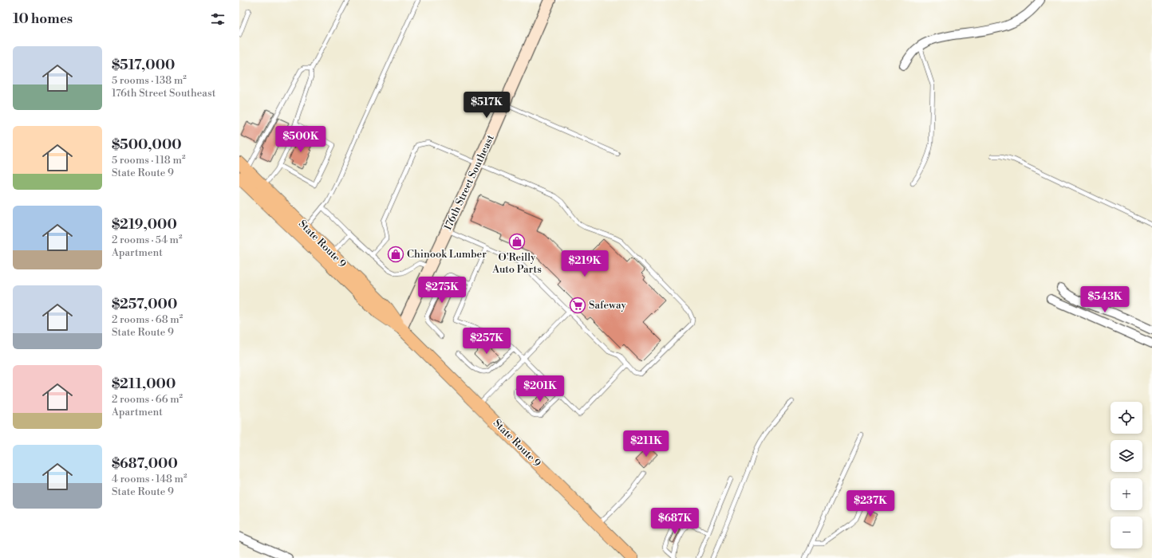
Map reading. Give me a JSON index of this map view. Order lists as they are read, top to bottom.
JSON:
{
  "streets": {
    "main road": ["State Route 9"],
    "street": ["176th Street Southeast"]
  },
  "crossings": [
    ["176th Street Southeast", "State Route 9"]
  ],
  "places": {
    "shop": ["O'Reilly Auto Parts", "Chinook Lumber"],
    "supermarket": ["Safeway"]
  },
  "page": {
    "heading": "10 homes",
    "list": [
      {
        "name": "$517,000",
        "note": "5 rooms · 138 m² · 176th Street Southeast"
      },
      {
        "name": "$500,000",
        "note": "5 rooms · 118 m² · State Route 9"
      },
      {
        "name": "$219,000",
        "note": "2 rooms · 54 m² · Apartment"
      },
      {
        "name": "$257,000",
        "note": "2 rooms · 68 m² · State Route 9"
      },
      {
        "name": "$211,000",
        "note": "2 rooms · 66 m² · Apartment"
      },
      {
        "name": "$687,000",
        "note": "4 rooms · 148 m² · State Route 9"
      }
    ],
    "price": [
      "$517K",
      "$500K",
      "$219K",
      "$275K",
      "$543K",
      "$257K",
      "$201K",
      "$211K",
      "$237K",
      "$687K"
    ],
    "map_buttons": ["+", "−"]
  }
}
